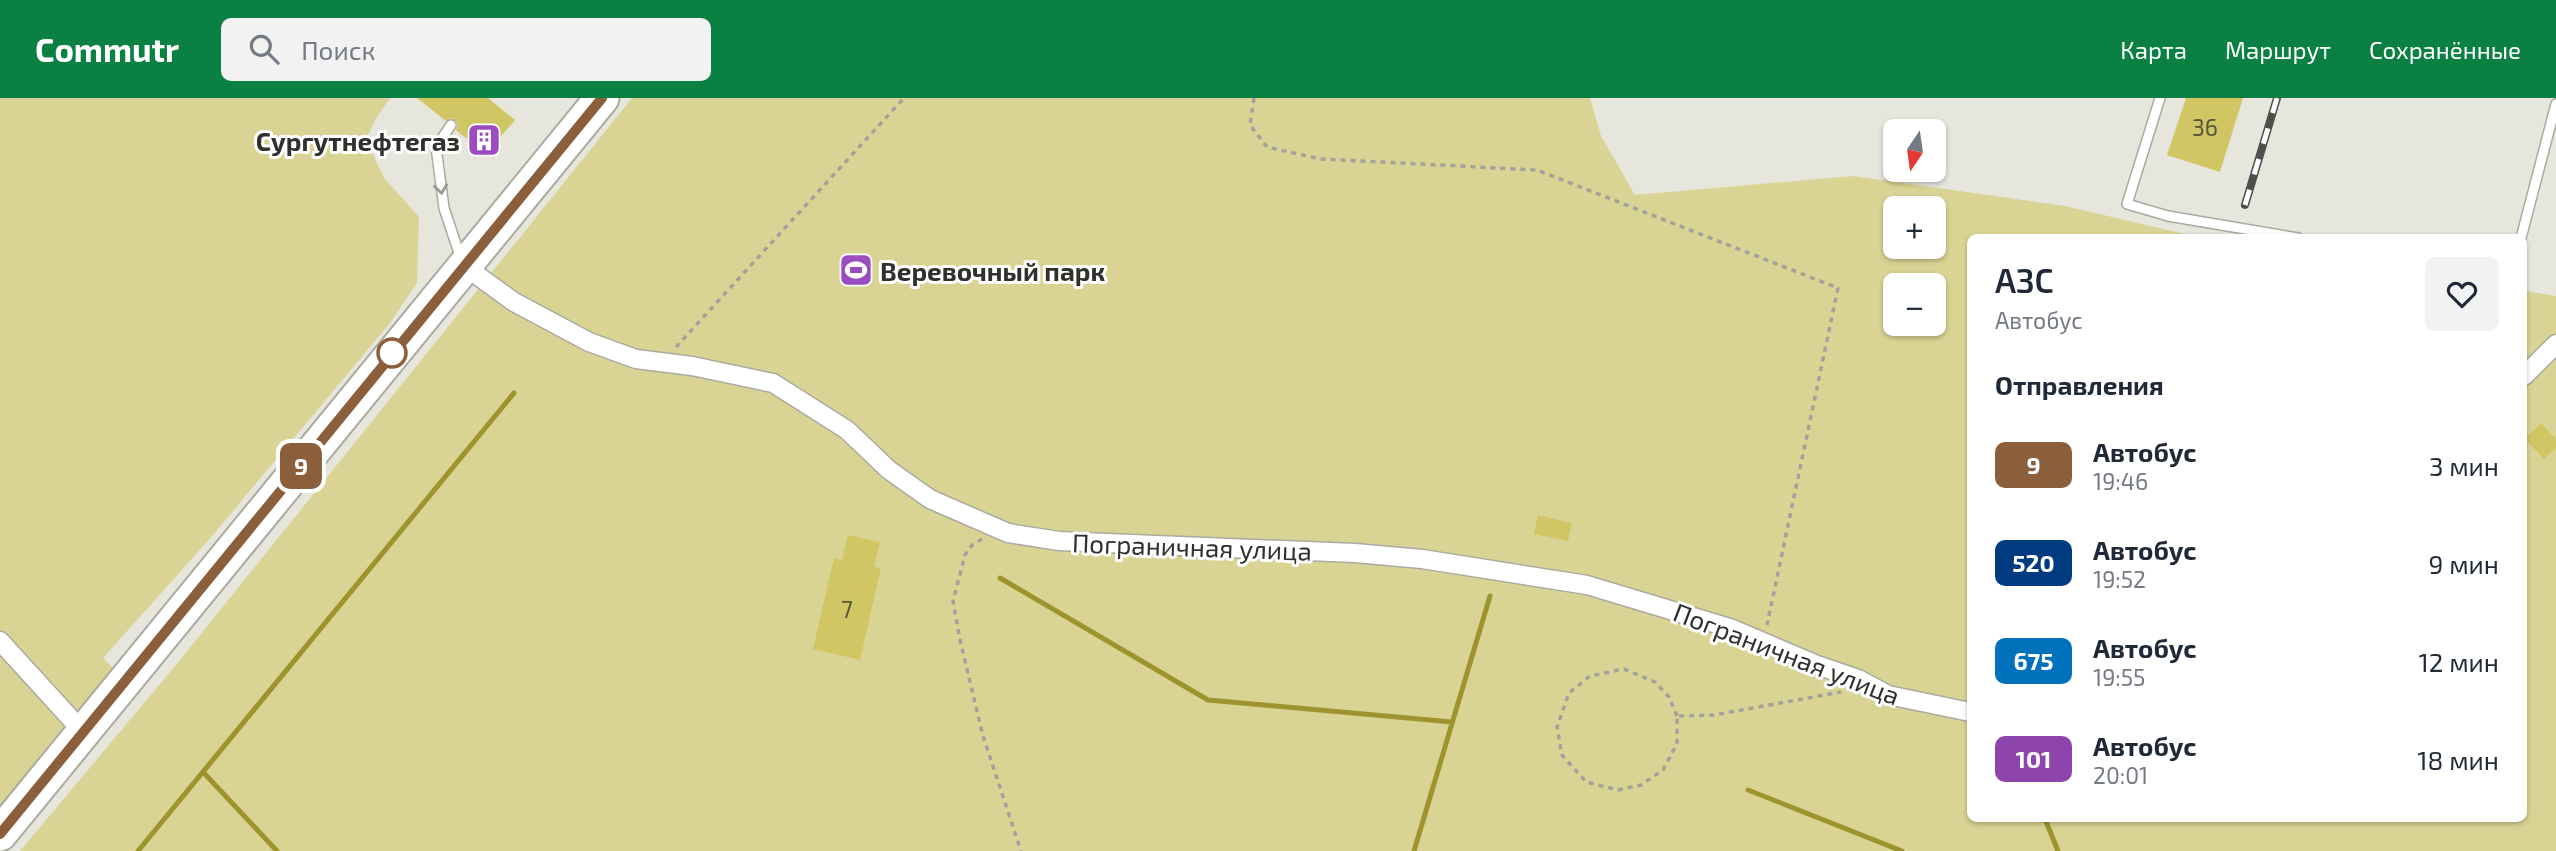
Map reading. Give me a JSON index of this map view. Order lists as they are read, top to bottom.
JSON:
{
  "streets": {
    "street": ["Пограничная улица"]
  },
  "places": {
    "building": ["Сургутнефтегаз"],
    "sports": ["Веревочный парк"]
  },
  "lines": ["bus line 9"],
  "house_numbers": ["36", "7"],
  "north": "bottom",
  "page": {
    "header": "Commutr",
    "search": "Поиск",
    "nav": ["Карта", "Маршрут", "Сохранённые"],
    "on_map": "9",
    "map_buttons": ["+", "−"],
    "heading": [
      ["АЗС", "Автобус"],
      "Отправления"
    ],
    "list": [
      {
        "mark": "9",
        "name": "Автобус",
        "note": "19:46",
        "value": "3 мин"
      },
      {
        "mark": "520",
        "name": "Автобус",
        "note": "19:52",
        "value": "9 мин"
      },
      {
        "mark": "675",
        "name": "Автобус",
        "note": "19:55",
        "value": "12 мин"
      },
      {
        "mark": "101",
        "name": "Автобус",
        "note": "20:01",
        "value": "18 мин"
      }
    ]
  }
}
